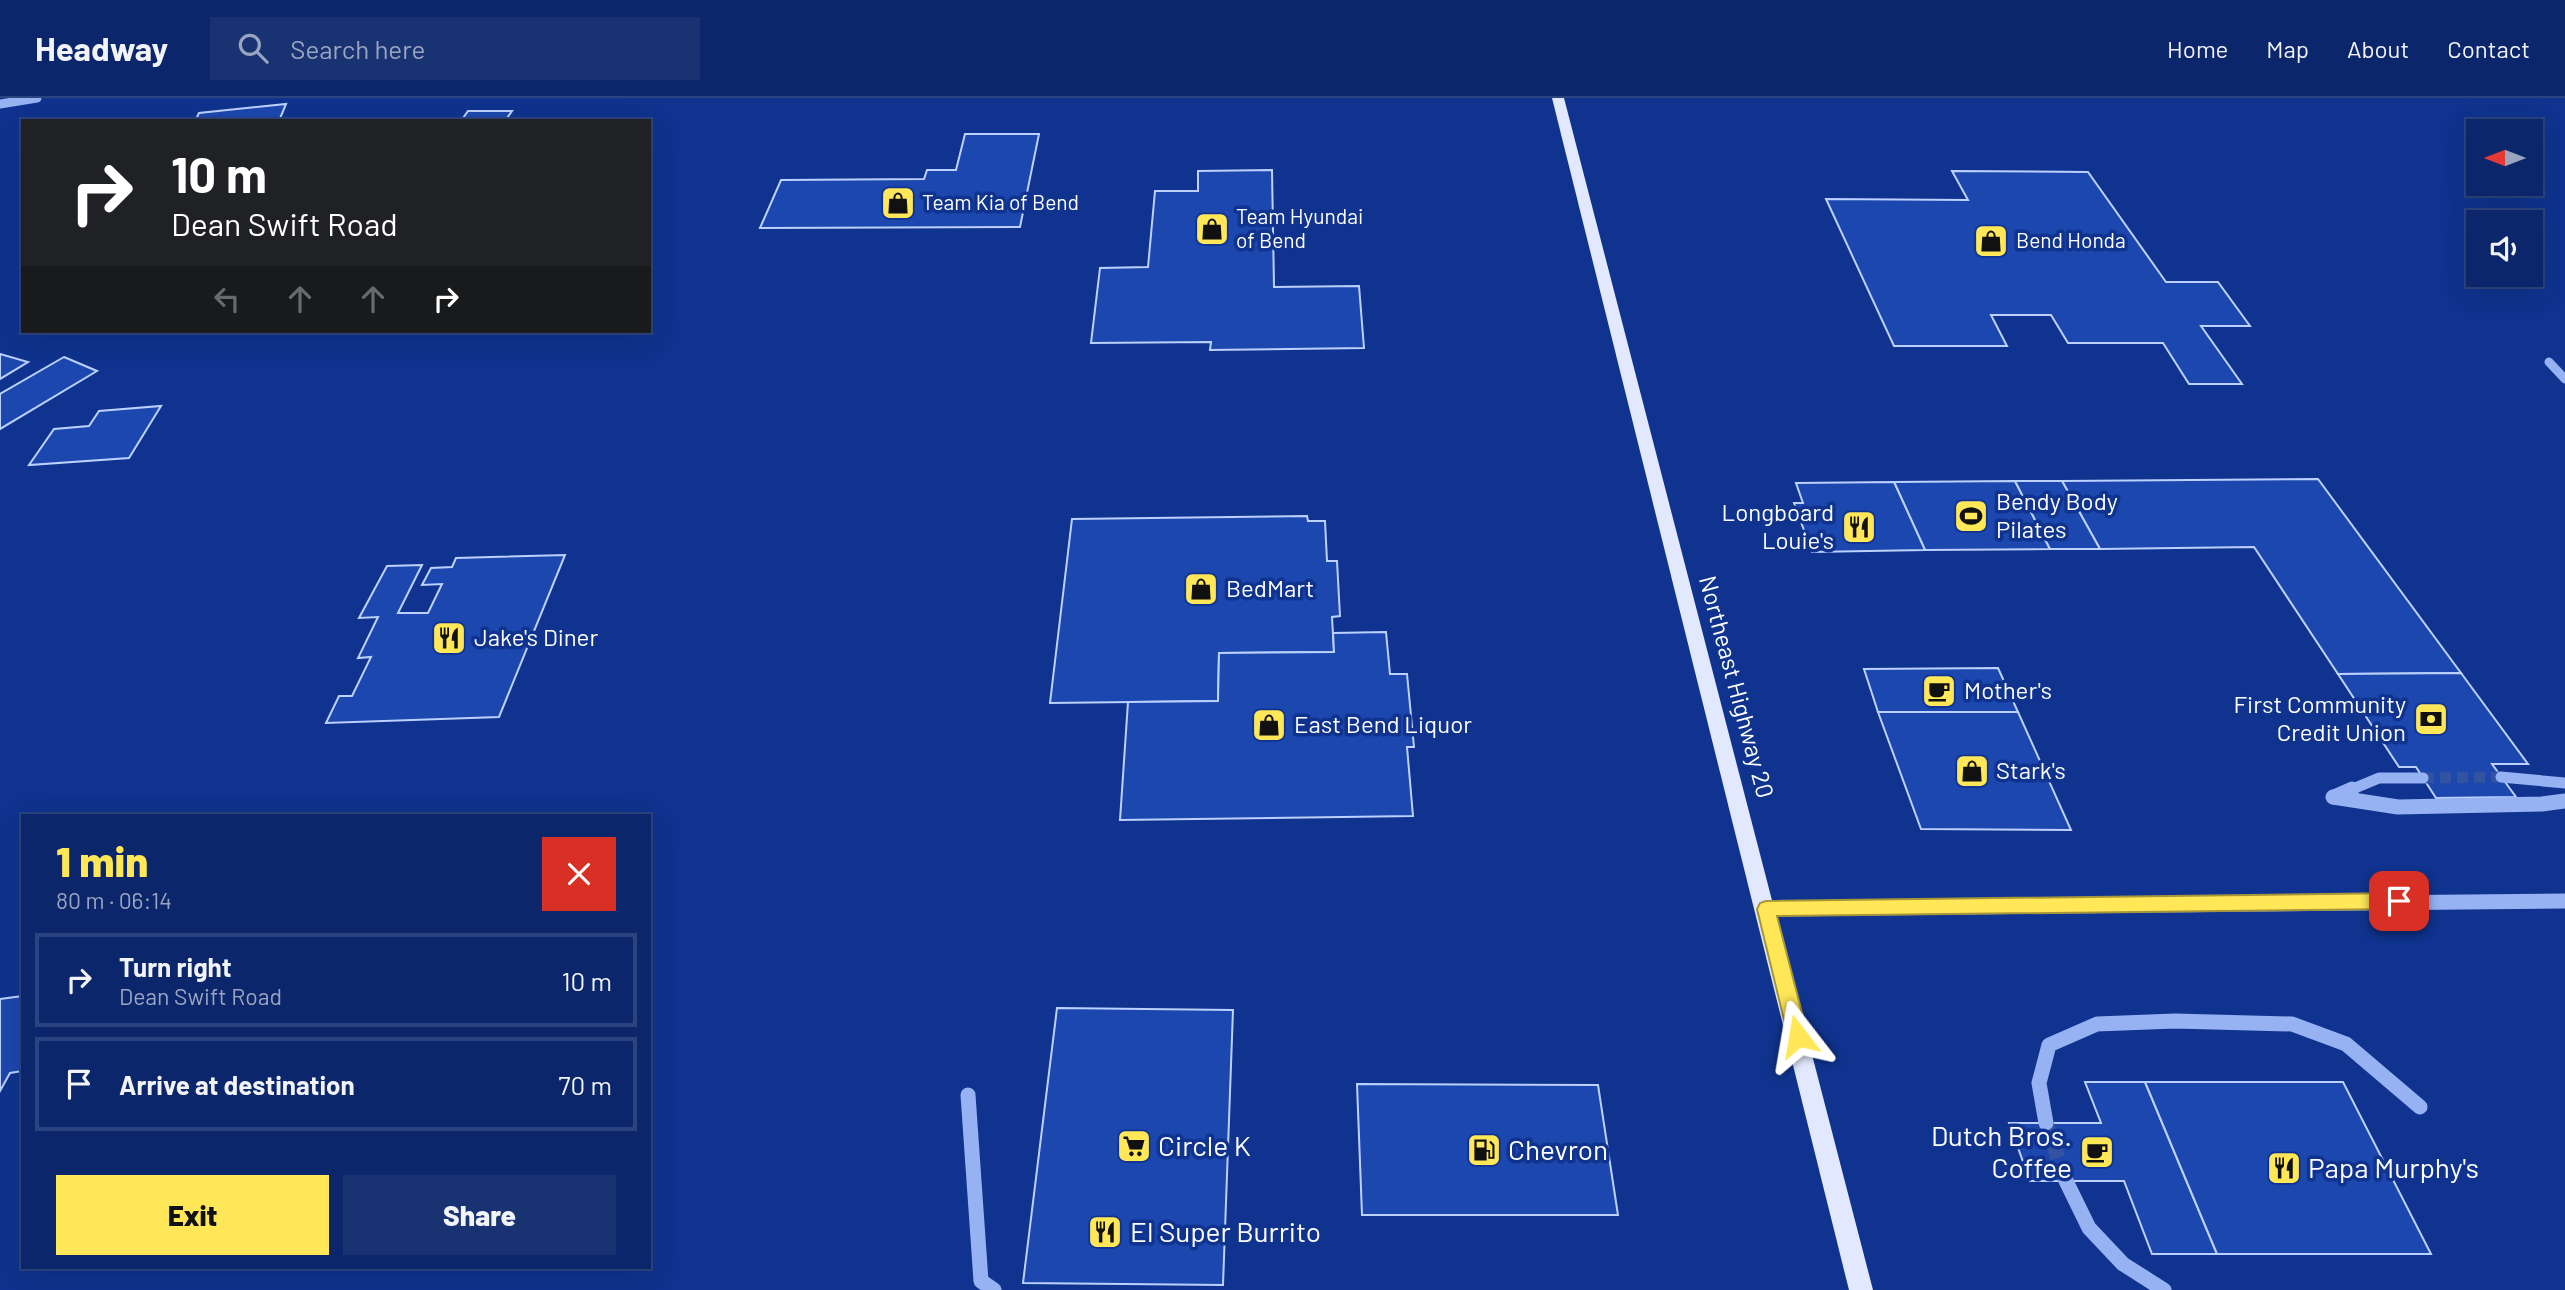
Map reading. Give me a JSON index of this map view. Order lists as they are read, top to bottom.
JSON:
{
  "streets": {
    "main road": ["Northeast Highway 20"]
  },
  "places": {
    "shop": [
      "Team Kia of Bend",
      "Team Hyundai of Bend",
      "Bend Honda",
      "BedMart",
      "East Bend Liquor",
      "Stark's"
    ],
    "sports": ["Bendy Body Pilates"],
    "restaurant": [
      "Longboard Louie's",
      "Jake's Diner",
      "Papa Murphy's",
      "El Super Burrito"
    ],
    "cafe": ["Mother's", "Dutch Bros. Coffee"],
    "bank": ["First Community Credit Union"],
    "supermarket": ["Circle K"],
    "fuel station": ["Chevron"]
  },
  "north": "left",
  "page": {
    "header": "Headway",
    "search": "Search here",
    "nav": [
      "Home",
      "Map",
      "About",
      "Contact"
    ],
    "turn": ["10 m", "Dean Swift Road"],
    "heading": ["1 min", "80 m · 06:14"],
    "list": [
      {
        "name": "Turn right",
        "note": "Dean Swift Road",
        "value": "10 m"
      },
      {
        "name": "Arrive at destination",
        "value": "70 m"
      }
    ],
    "buttons": ["Exit", "Share"]
  }
}
